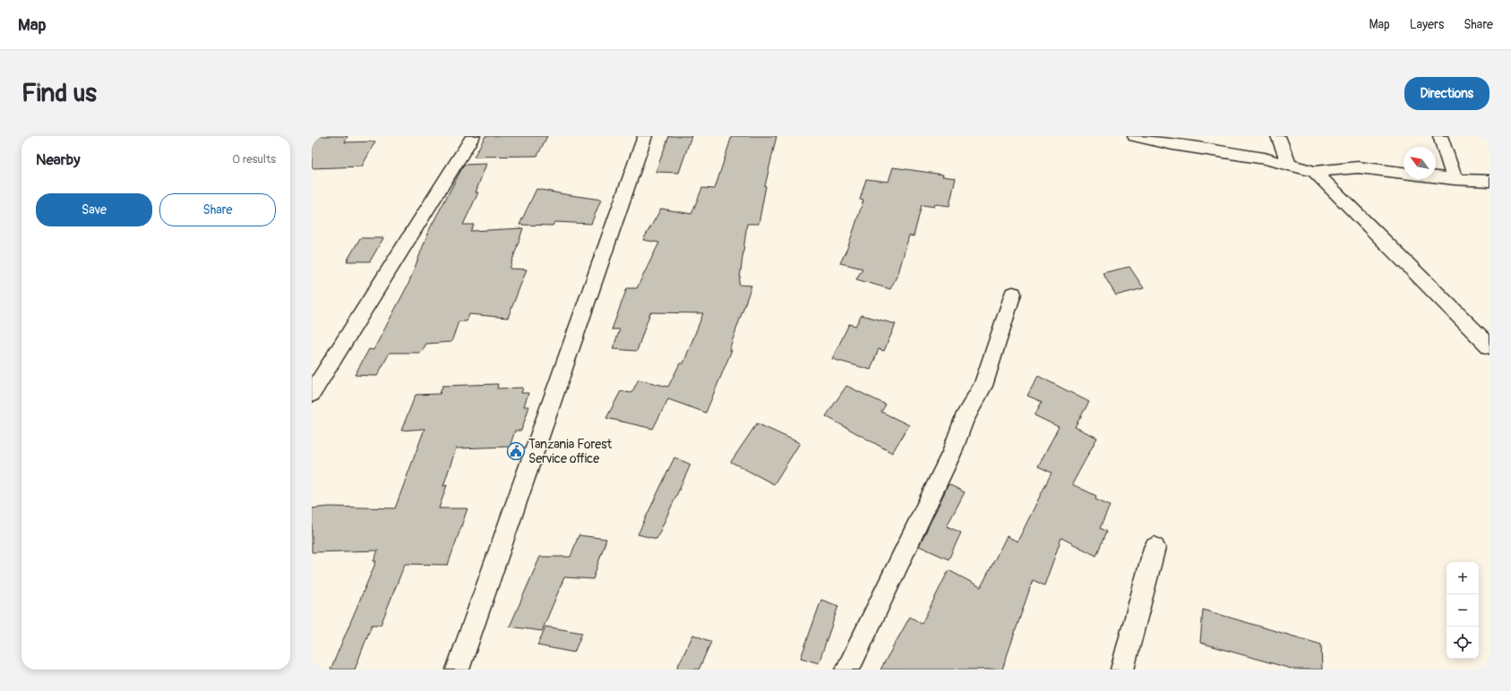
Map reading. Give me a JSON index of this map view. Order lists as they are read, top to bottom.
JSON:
{
  "places": {
    "public building": ["Tanzania Forest Service office"]
  },
  "north": "top left",
  "page": {
    "header": "Map",
    "nav": ["Map", "Layers", "Share"],
    "buttons": [
      "Directions",
      ["Save", "Share"]
    ],
    "title": "Find us",
    "heading": ["Nearby", "0 results"],
    "map_buttons": ["+", "−"]
  }
}
